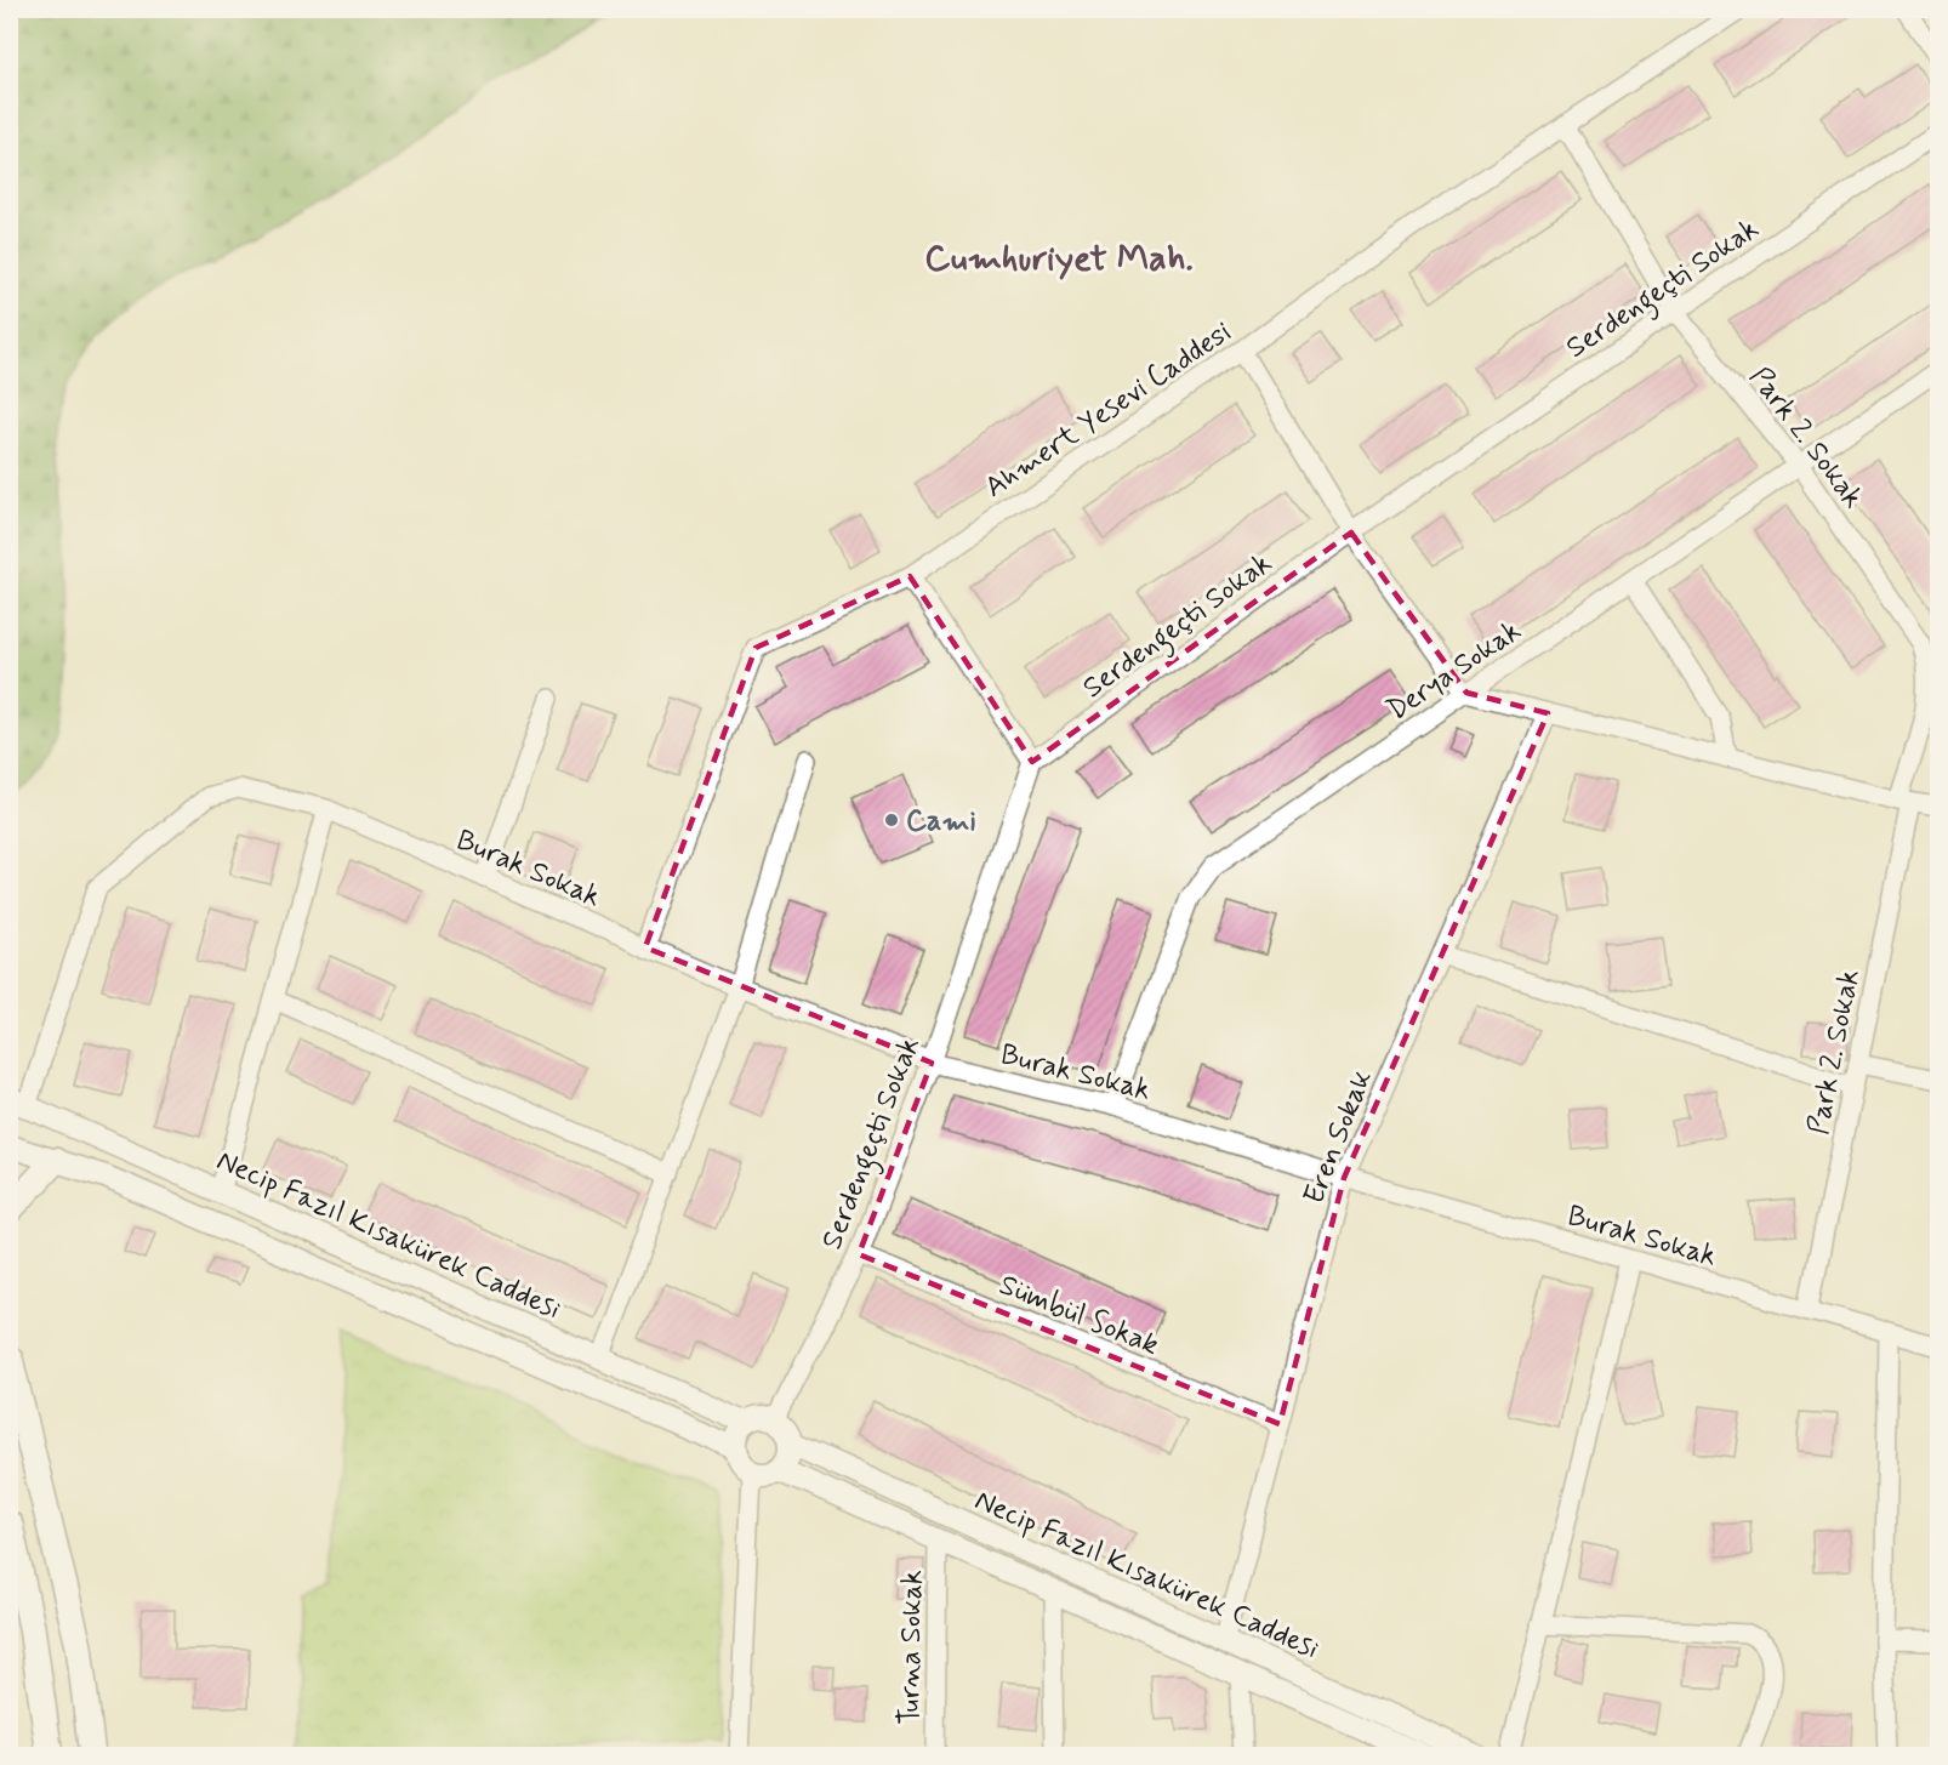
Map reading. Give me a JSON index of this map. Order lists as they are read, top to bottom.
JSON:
{
  "streets": {
    "street": [
      "Serdengeçti Sokak",
      "Ahmert Yesevi Caddesi",
      "Park 2. Sokak",
      "Derya Sokak",
      "Burak Sokak",
      "Eren Sokak",
      "Necip Fazıl Kısakürek Caddesi",
      "Sümbül Sokak",
      "Turna Sokak"
    ]
  },
  "crossings": [
    ["Serdengeçti Sokak", "Park 2. Sokak"],
    ["Serdengeçti Sokak", "Burak Sokak"],
    ["Serdengeçti Sokak", "Necip Fazıl Kısakürek Caddesi"],
    ["Serdengeçti Sokak", "Sümbül Sokak"],
    ["Ahmert Yesevi Caddesi", "Park 2. Sokak"],
    ["Ahmert Yesevi Caddesi", "Burak Sokak"],
    ["Park 2. Sokak", "Derya Sokak"],
    ["Park 2. Sokak", "Burak Sokak"],
    ["Derya Sokak", "Burak Sokak"],
    ["Burak Sokak", "Eren Sokak"],
    ["Burak Sokak", "Necip Fazıl Kısakürek Caddesi"],
    ["Eren Sokak", "Necip Fazıl Kısakürek Caddesi"],
    ["Eren Sokak", "Sümbül Sokak"],
    ["Necip Fazıl Kısakürek Caddesi", "Turna Sokak"]
  ],
  "districts": ["Cumhuriyet Mah."],
  "places": ["Cami"]
}
